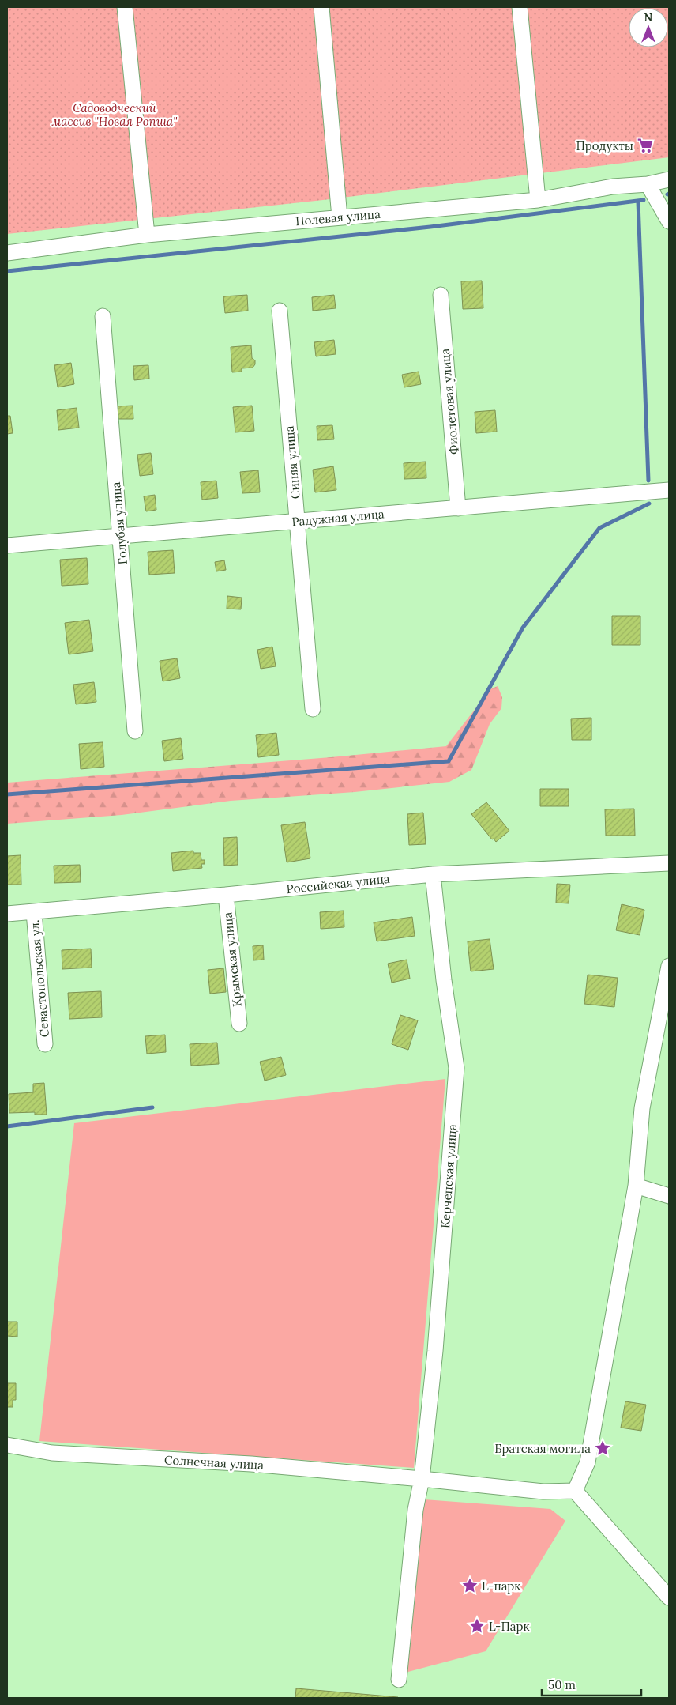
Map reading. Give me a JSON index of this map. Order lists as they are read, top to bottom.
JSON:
{
  "streets": {
    "street": [
      "Полевая улица",
      "Фиолетовая улица",
      "Синяя улица",
      "Радужная улица",
      "Голубая улица",
      "Российская улица",
      "Крымская улица",
      "Севастопольская ул.",
      "Керченская улица",
      "Солнечная улица"
    ]
  },
  "crossings": [
    ["Фиолетовая улица", "Радужная улица"],
    ["Синяя улица", "Радужная улица"],
    ["Радужная улица", "Голубая улица"],
    ["Российская улица", "Крымская улица"],
    ["Российская улица", "Севастопольская ул."],
    ["Российская улица", "Керченская улица"],
    ["Керченская улица", "Солнечная улица"]
  ],
  "parks": ["Садоводческий массив \"Новая Ропша\""],
  "places": {
    "supermarket": ["Продукты"],
    "place": ["Братская могила", "L-парк", "L-Парк"]
  },
  "scale_bar": "50 m",
  "north": "top"
}
